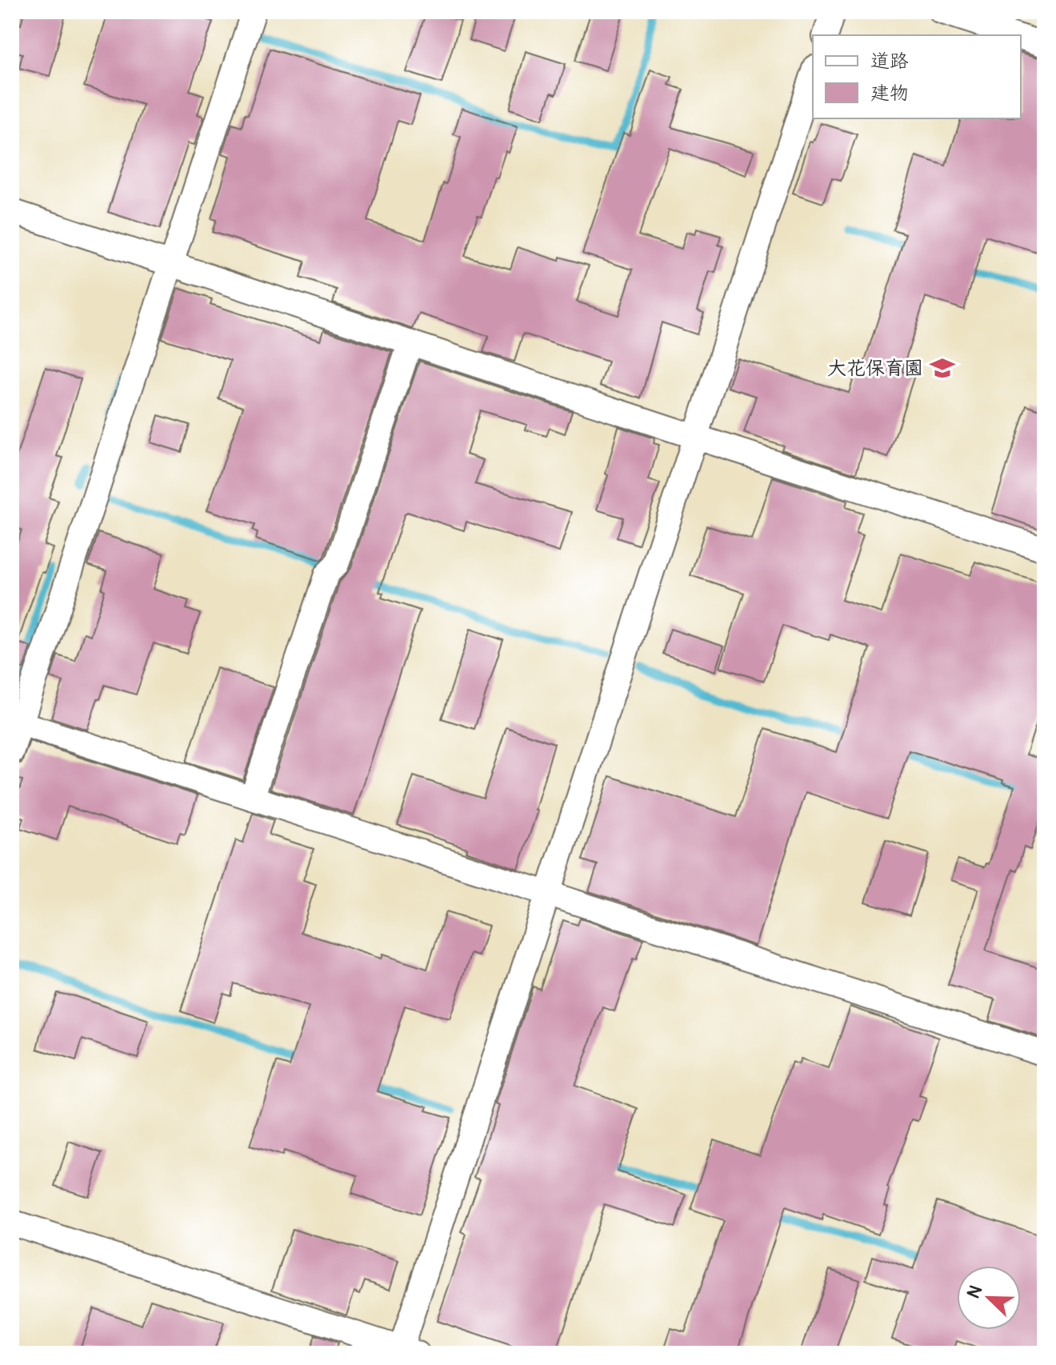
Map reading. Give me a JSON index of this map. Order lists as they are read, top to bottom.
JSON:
{
  "places": {
    "school or university": ["大花保育園"]
  },
  "legend": ["道路", "建物"],
  "north": "top left"
}
